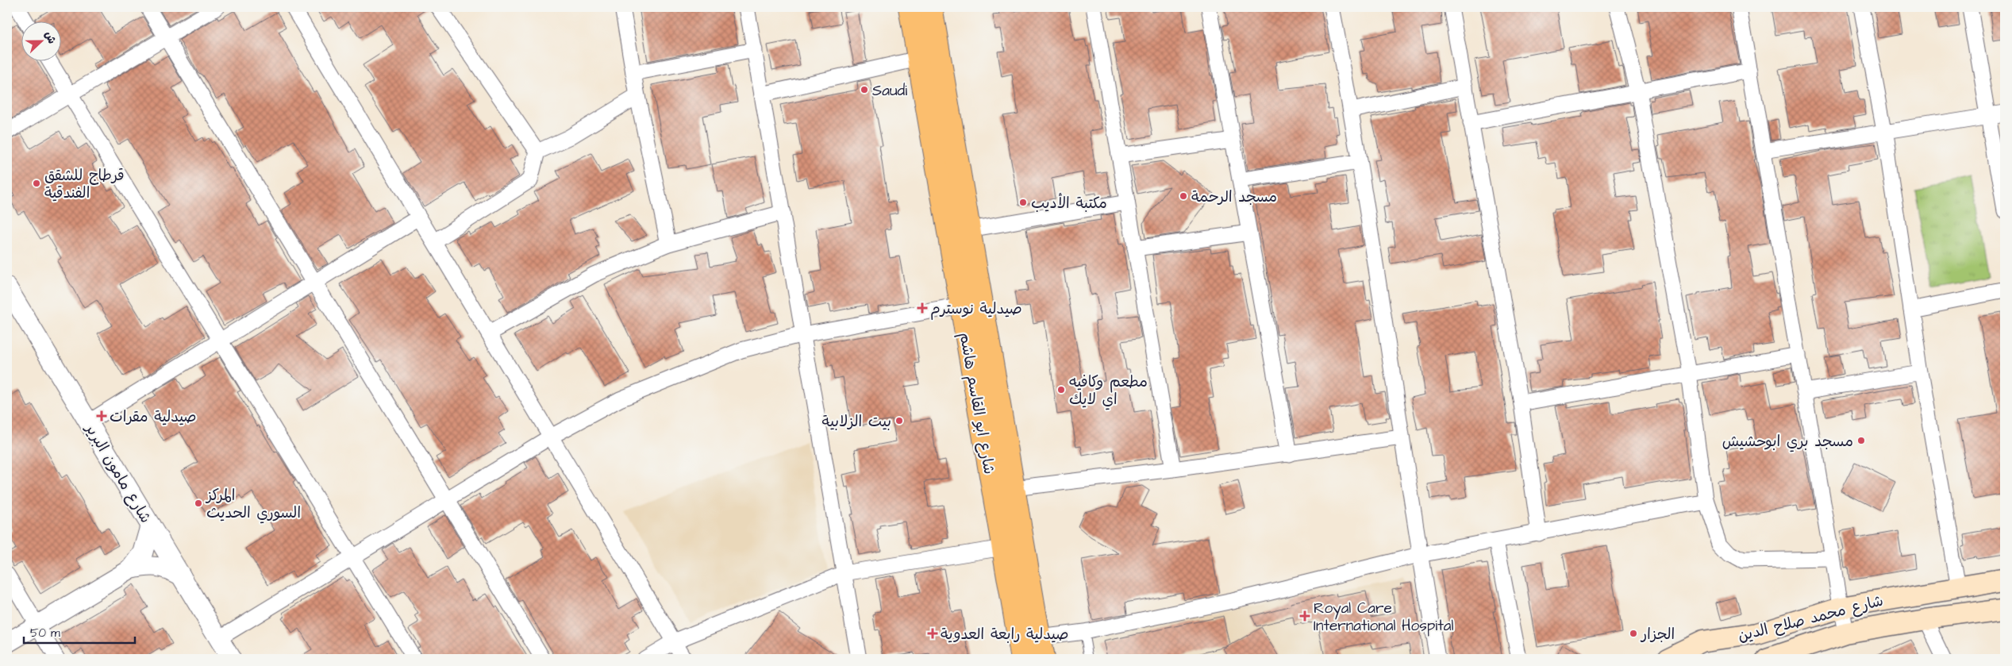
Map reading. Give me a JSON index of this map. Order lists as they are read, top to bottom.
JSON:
{
  "streets": {
    "main road": ["شارع ابو القاسم هاشم", "شارع محمد صلاح الدين"],
    "street": ["شارع مامون البرير"]
  },
  "places": {
    "other": [
      "Saudi",
      "قرطاج للشقق الفندقية",
      "مسجد الرحمة",
      "مكتبة الأديب",
      "مطعم وكافيه اي لايك",
      "بيت الزلابية",
      "مسجد بري ابوحشيش",
      "المركز السوري الحديث",
      "الجزار"
    ],
    "health": [
      "صيدلية نوسترم",
      "صيدلية مقرات",
      "Royal Care International Hospital",
      "صيدلية رابعة العدوية"
    ]
  },
  "scale_bar": "50 m",
  "north": "right"
}
